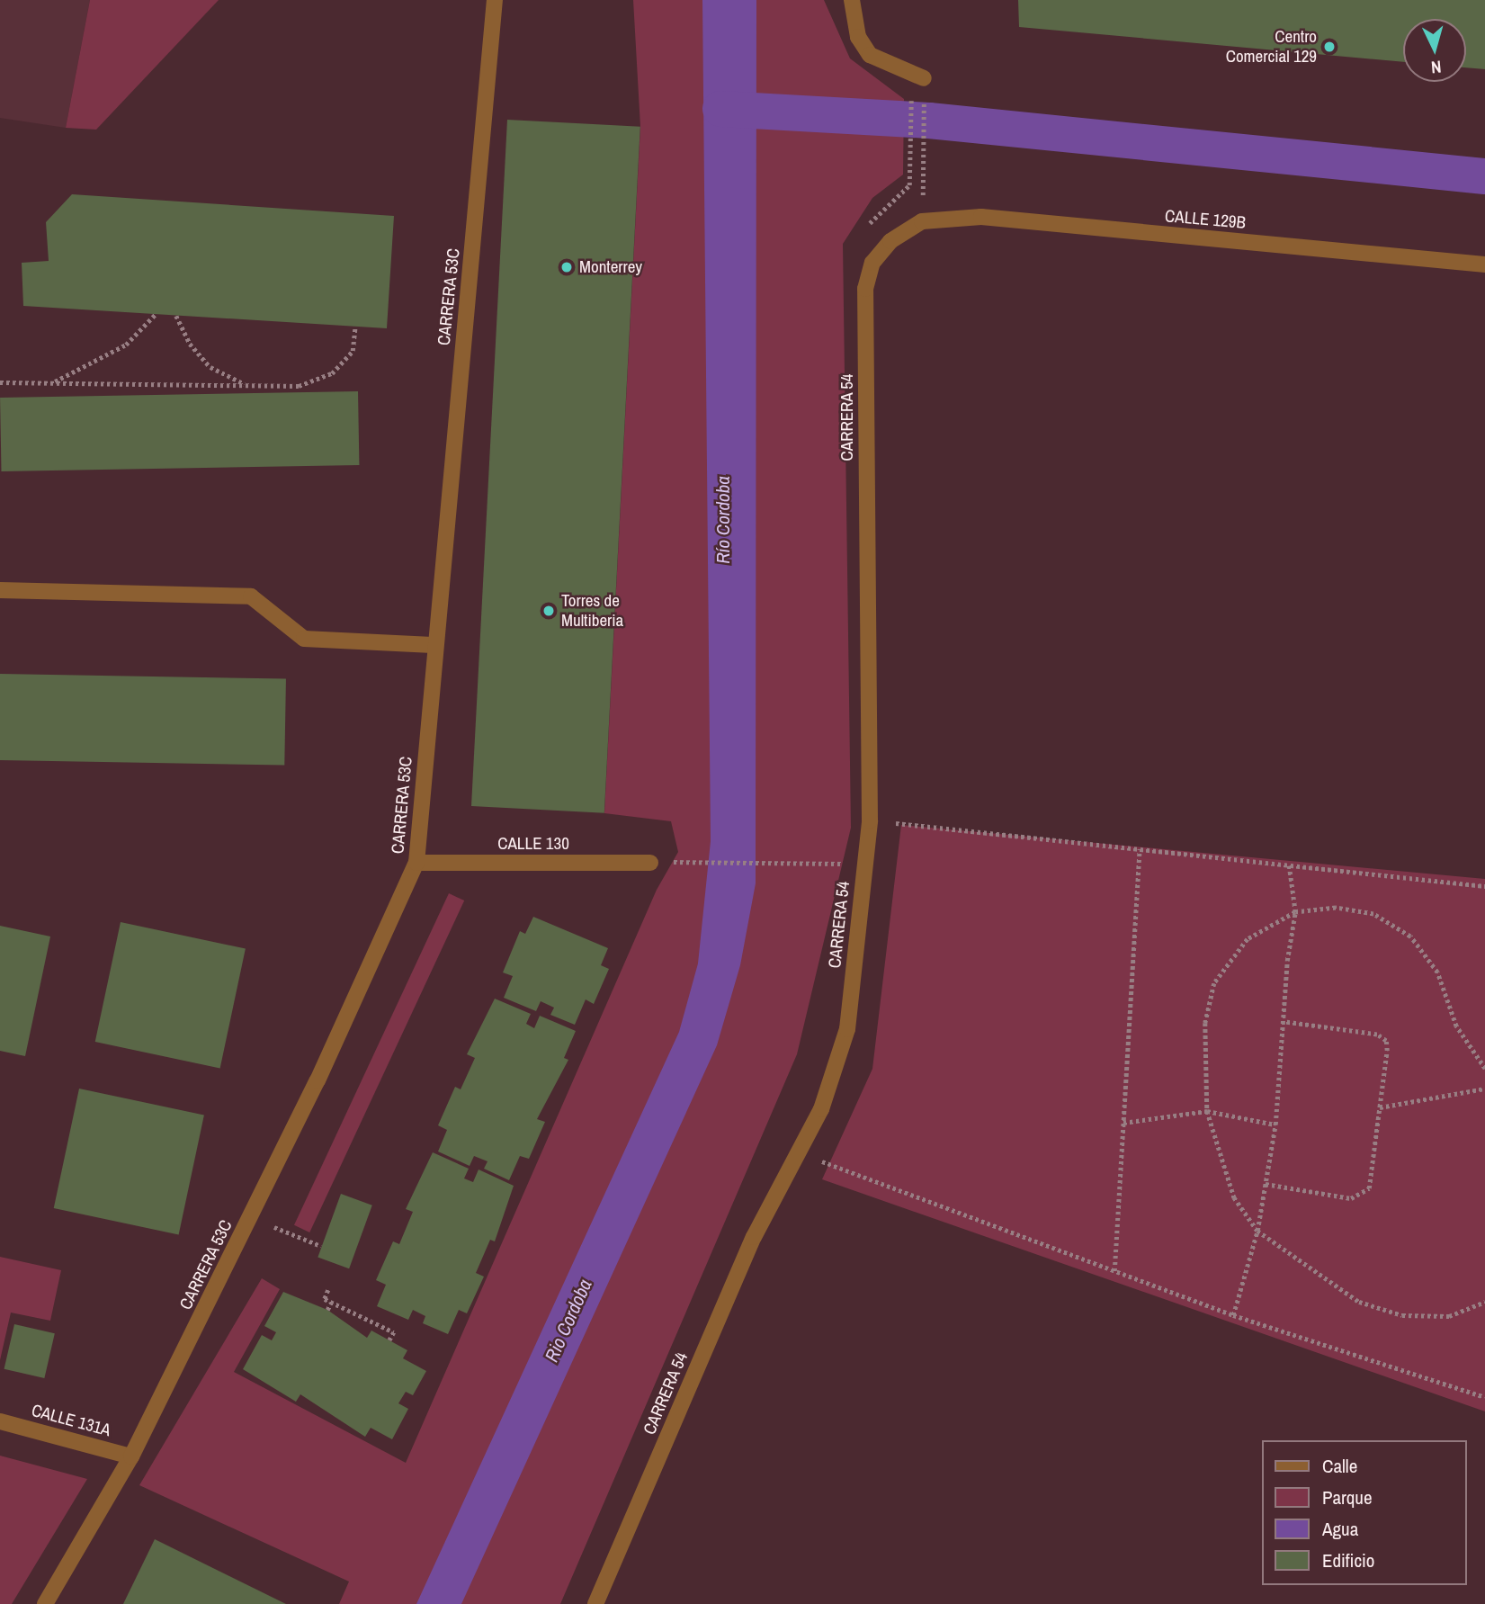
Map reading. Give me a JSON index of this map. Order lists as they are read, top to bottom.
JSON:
{
  "streets": {
    "street": [
      "CALLE 129B",
      "CARRERA 53C",
      "CARRERA 54",
      "CALLE 130",
      "CALLE 131A"
    ]
  },
  "crossings": [
    ["CALLE 129B", "CARRERA 54"],
    ["CARRERA 53C", "CALLE 130"],
    ["CARRERA 53C", "CALLE 131A"]
  ],
  "water": ["Río Cordoba", "Rio Cordoba"],
  "places": ["Centro Comercial 129", "Monterrey", "Torres de Multiberia"],
  "legend": [
    "Calle",
    "Parque",
    "Agua",
    "Edificio"
  ],
  "north": "bottom"
}
